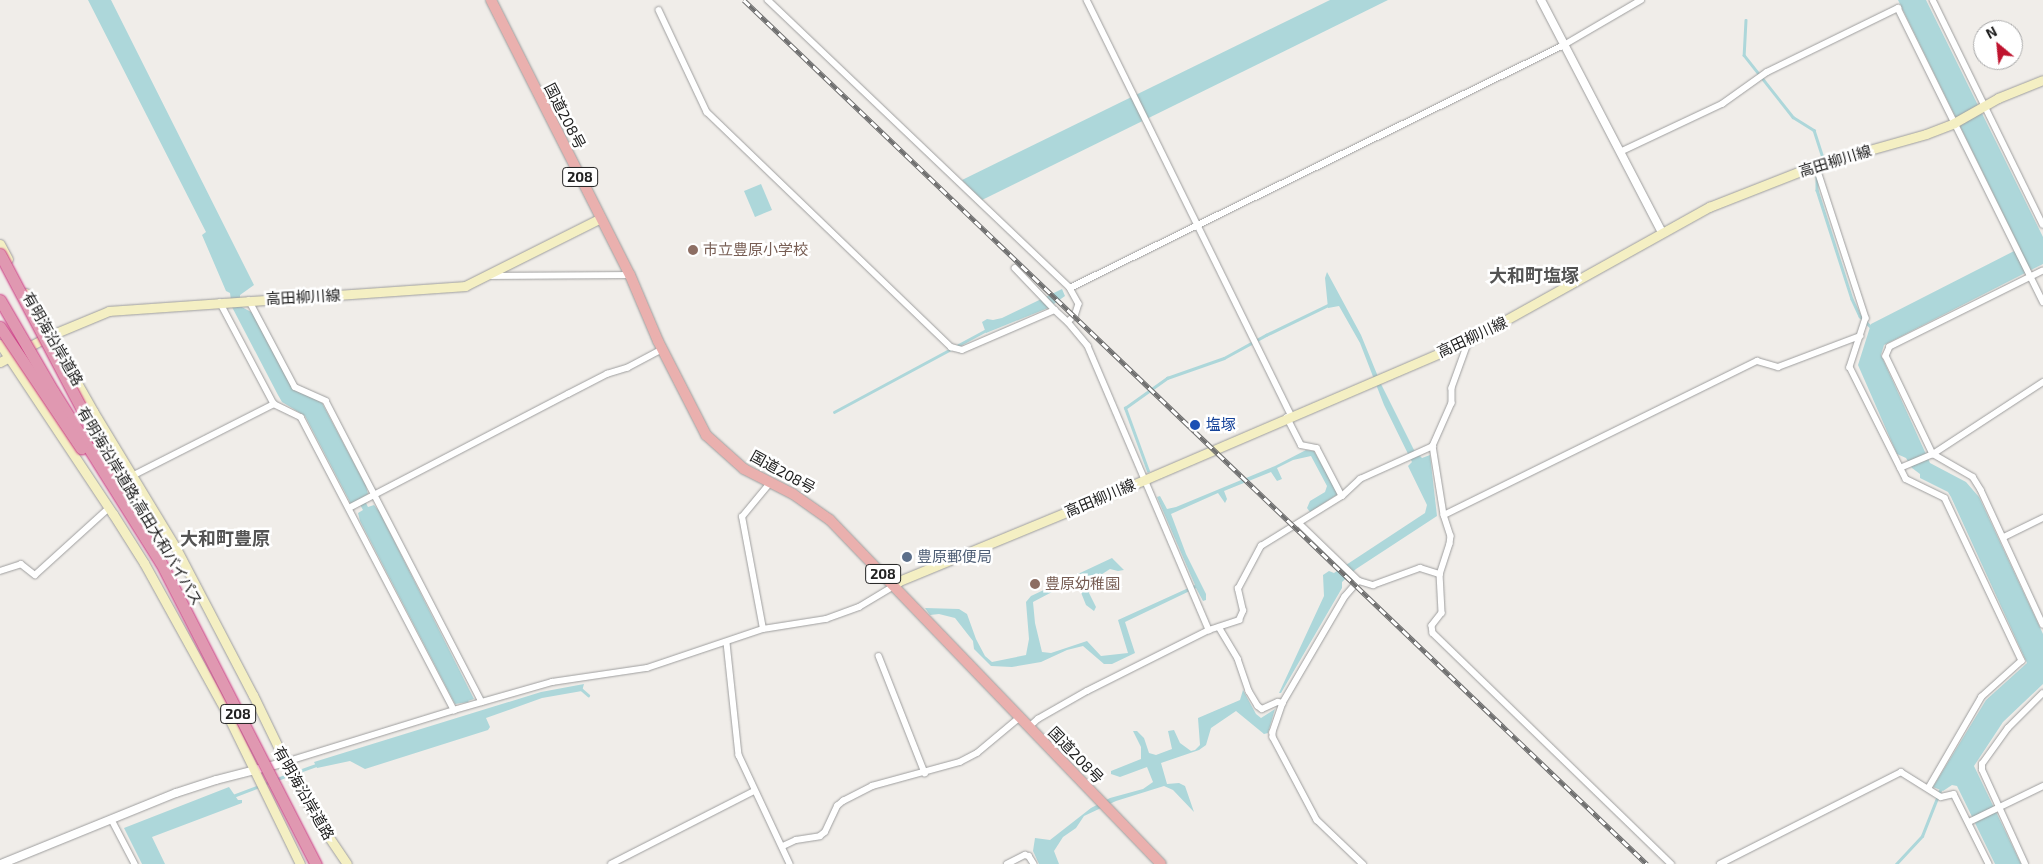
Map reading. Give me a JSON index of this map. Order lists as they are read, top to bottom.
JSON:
{
  "streets": {
    "highway": ["国道208号", "208", "有明海沿岸道路;高田大和バイパス"],
    "main road": ["高田柳川線", "有明海沿岸道路"]
  },
  "crossings": [
    ["国道208号", "高田柳川線"],
    ["高田柳川線", "有明海沿岸道路"]
  ],
  "districts": ["大和町塩塚", "大和町豊原"],
  "places": [
    "市立豊原小学校",
    "塩塚",
    "豊原郵便局",
    "豊原幼稚園"
  ],
  "north": "top left"
}
